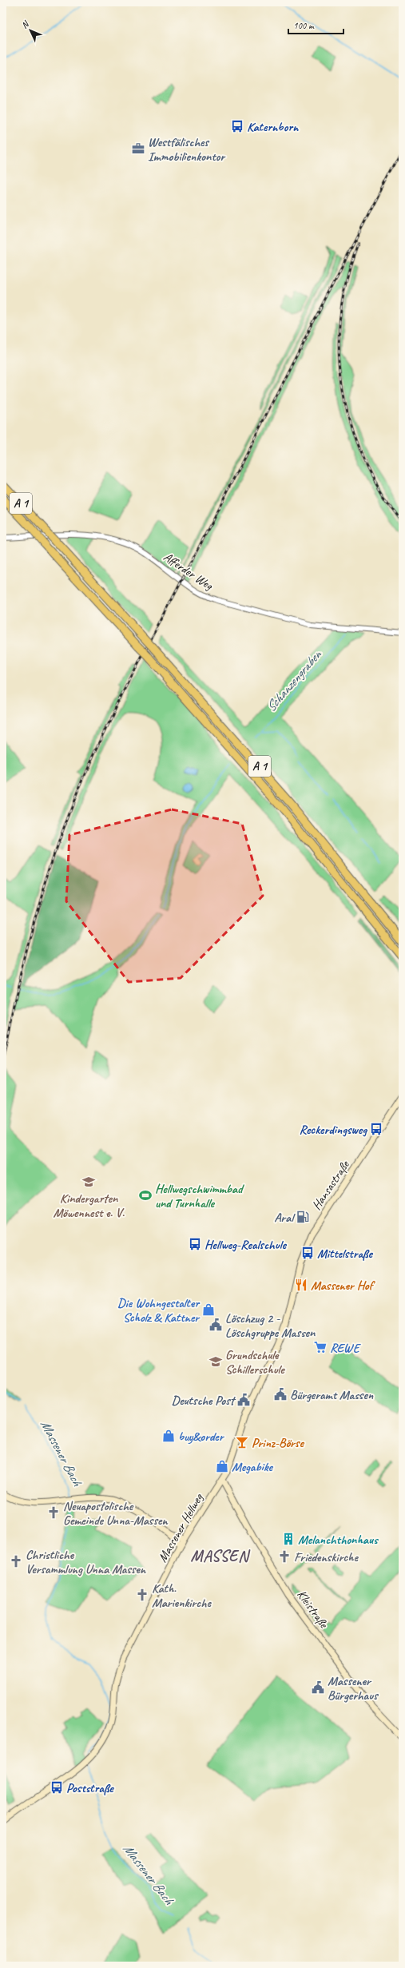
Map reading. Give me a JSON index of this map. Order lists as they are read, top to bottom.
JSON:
{
  "streets": {
    "highway": ["A 1"],
    "main road": ["Hansastraße", "Massener Hellweg", "Kleistraße"],
    "street": ["Afferder Weg"]
  },
  "crossings": [
    ["Hansastraße", "Massener Hellweg"],
    ["Massener Hellweg", "Kleistraße"]
  ],
  "districts": ["MASSEN"],
  "water": ["Schanzengraben", "Massener Bach"],
  "places": {
    "bus stop": [
      "Katernborn",
      "Reckerdingsweg",
      "Hellweg-Realschule",
      "Mittelstraße",
      "Poststraße"
    ],
    "office": ["Westfälisches Immobilienkontor"],
    "school or university": ["Kindergarten Möwennest e. V.", "Grundschule Schillerschule"],
    "sports": ["Hellwegschwimmbad und Turnhalle"],
    "fuel station": ["Aral"],
    "restaurant": ["Massener Hof"],
    "shop": ["Die Wohngestalter Scholz & Kattner", "buy&order", "Megabike"],
    "public building": [
      "Löschzug 2 - Löschgruppe Massen",
      "Bürgeramt Massen",
      "Deutsche Post",
      "Massener Bürgerhaus"
    ],
    "supermarket": ["REWE"],
    "bar": ["Prinz-Börse"],
    "church": [
      "Neuapostolische Gemeinde Unna-Massen",
      "Friedenskirche",
      "Christliche Versammlung Unna Massen",
      "Kath. Marienkirche"
    ],
    "building": ["Melanchthonhaus"]
  },
  "scale_bar": "100 m",
  "north": "top left"
}
